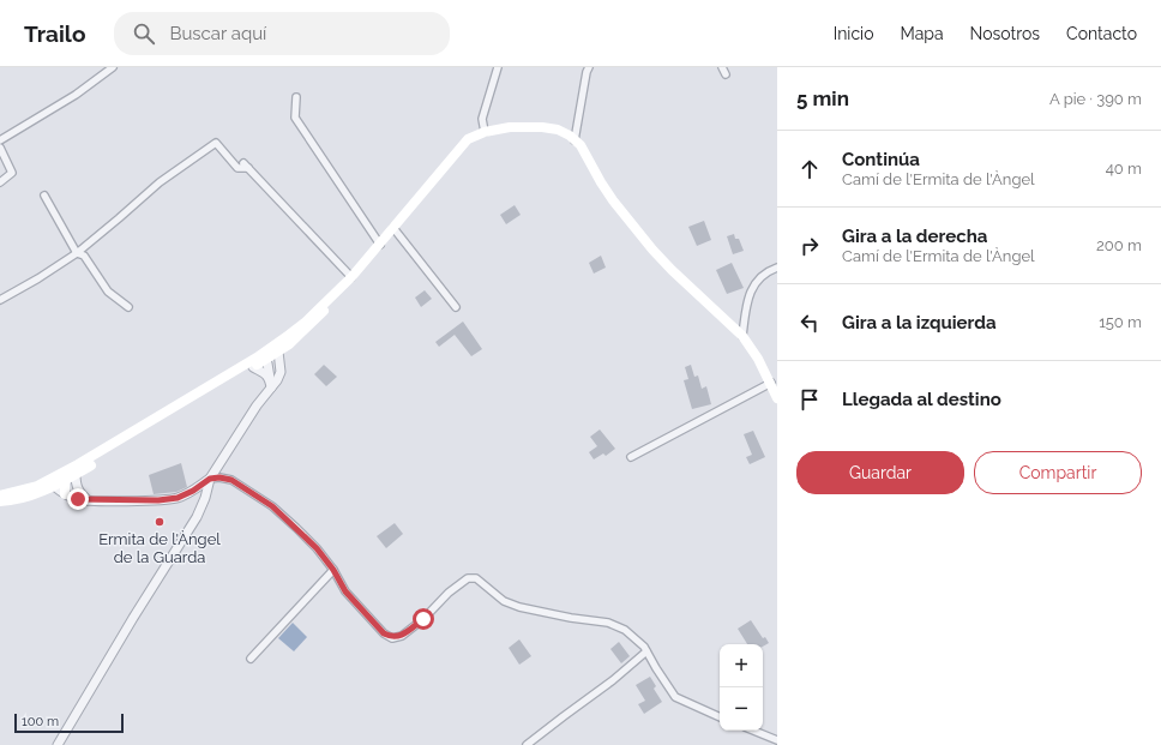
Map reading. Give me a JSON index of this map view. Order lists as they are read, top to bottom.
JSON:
{
  "places": ["Ermita de l'Àngel de la Guarda"],
  "scale_bar": "100 m",
  "page": {
    "header": "Trailo",
    "search": "Buscar aquí",
    "nav": [
      "Inicio",
      "Mapa",
      "Nosotros",
      "Contacto"
    ],
    "heading": ["5 min", "A pie · 390 m"],
    "list": [
      ["Continúa", "Camí de l'Ermita de l'Àngel", "40 m"],
      ["Gira a la derecha", "Camí de l'Ermita de l'Àngel", "200 m"],
      ["Gira a la izquierda", "150 m"],
      "Llegada al destino"
    ],
    "buttons": ["Guardar", "Compartir"],
    "map_buttons": ["+", "−"],
    "scale": "100 m"
  }
}
